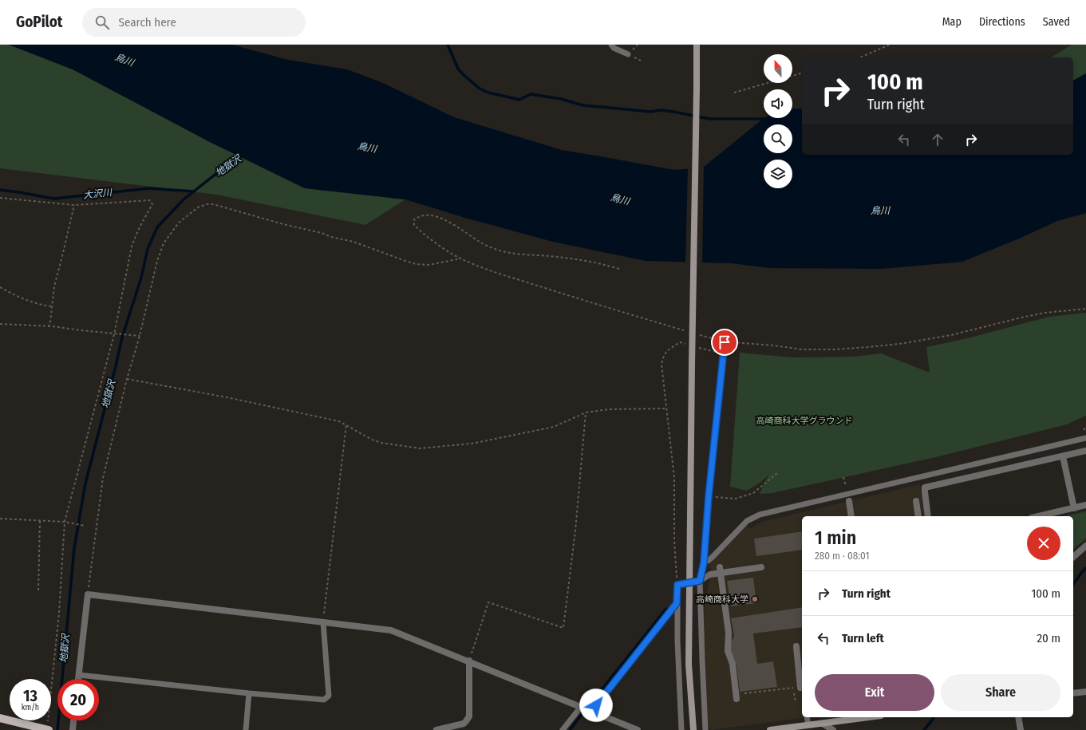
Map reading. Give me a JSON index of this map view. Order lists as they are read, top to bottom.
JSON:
{
  "water": ["烏川", "地獄沢", "大沢川"],
  "parks": ["高崎商科大学グラウンド"],
  "places": ["高崎商科大学"],
  "north": "top",
  "page": {
    "header": "GoPilot",
    "search": "Search here",
    "nav": ["Map", "Directions", "Saved"],
    "turn": ["100 m", "Turn right"],
    "heading": ["1 min", "280 m · 08:01"],
    "list": [
      {
        "name": "Turn right",
        "value": "100 m"
      },
      {
        "name": "Turn left",
        "value": "20 m"
      }
    ],
    "buttons": ["Exit", "Share"],
    "speed": "13 km/h",
    "limit": "20"
  }
}
